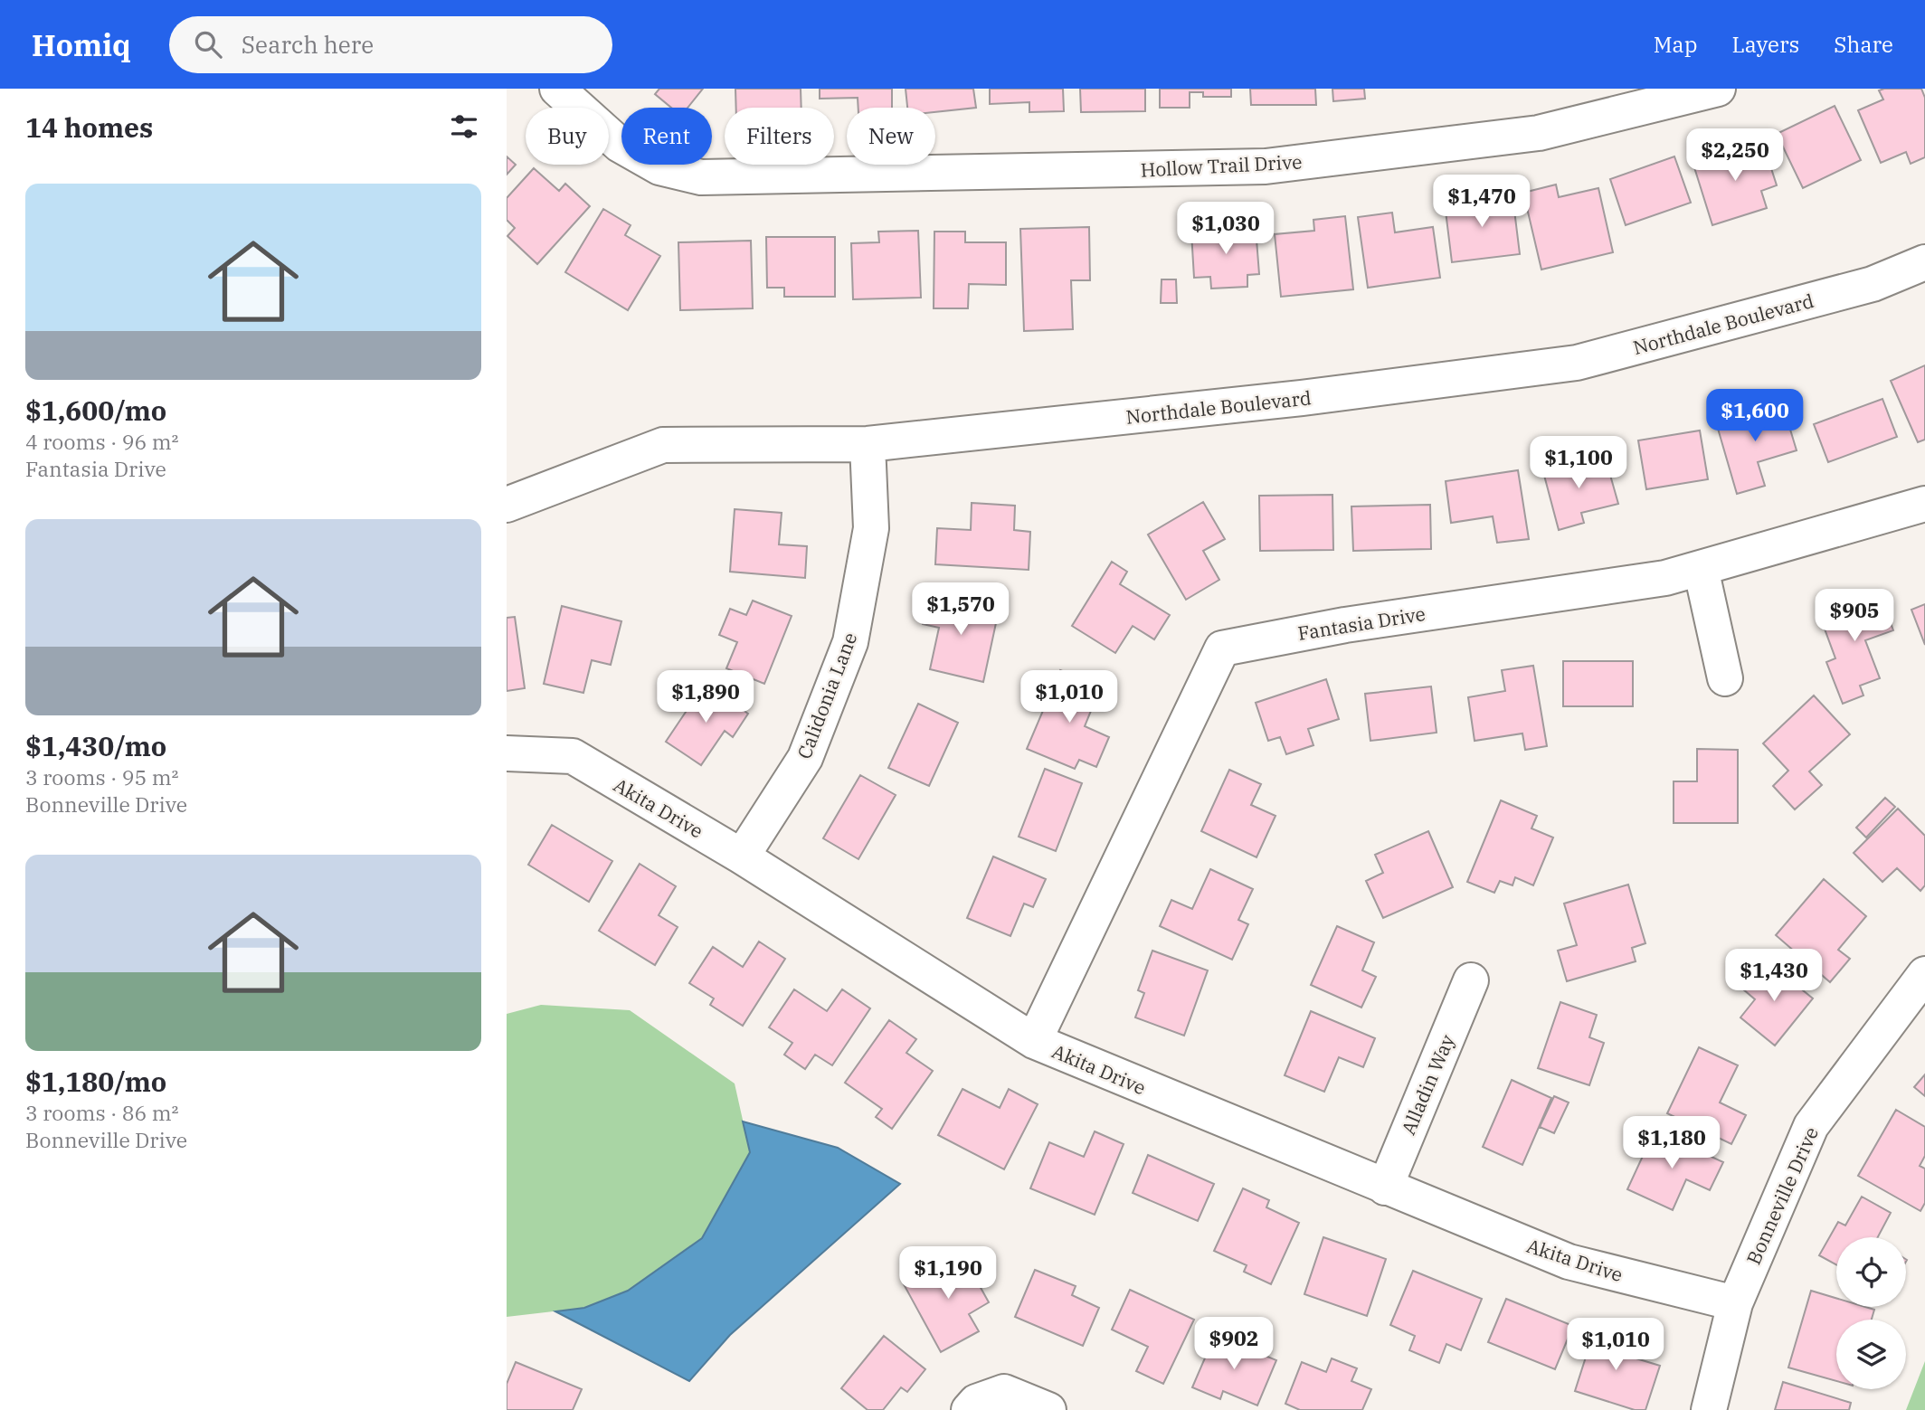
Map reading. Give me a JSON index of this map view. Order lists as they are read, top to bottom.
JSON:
{
  "streets": {
    "street": [
      "Hollow Trail Drive",
      "Northdale Boulevard",
      "Fantasia Drive",
      "Calidonia Lane",
      "Akita Drive",
      "Alladin Way",
      "Bonneville Drive"
    ]
  },
  "crossings": [
    ["Northdale Boulevard", "Calidonia Lane"],
    ["Fantasia Drive", "Akita Drive"],
    ["Calidonia Lane", "Akita Drive"],
    ["Akita Drive", "Alladin Way"],
    ["Akita Drive", "Bonneville Drive"]
  ],
  "page": {
    "header": "Homiq",
    "search": "Search here",
    "nav": ["Map", "Layers", "Share"],
    "heading": "14 homes",
    "chip": [
      "Buy",
      "Rent",
      "Filters",
      "New"
    ],
    "price": [
      "$2,250",
      "$1,470",
      "$1,030",
      "$1,600",
      "$1,100",
      "$1,570",
      "$905",
      "$1,890",
      "$1,010",
      "$1,430",
      "$1,180",
      "$1,190",
      "$902",
      "$1,010"
    ],
    "list": [
      {
        "name": "$1,600/mo",
        "note": "4 rooms · 96 m² · Fantasia Drive"
      },
      {
        "name": "$1,430/mo",
        "note": "3 rooms · 95 m² · Bonneville Drive"
      },
      {
        "name": "$1,180/mo",
        "note": "3 rooms · 86 m² · Bonneville Drive"
      }
    ]
  }
}
